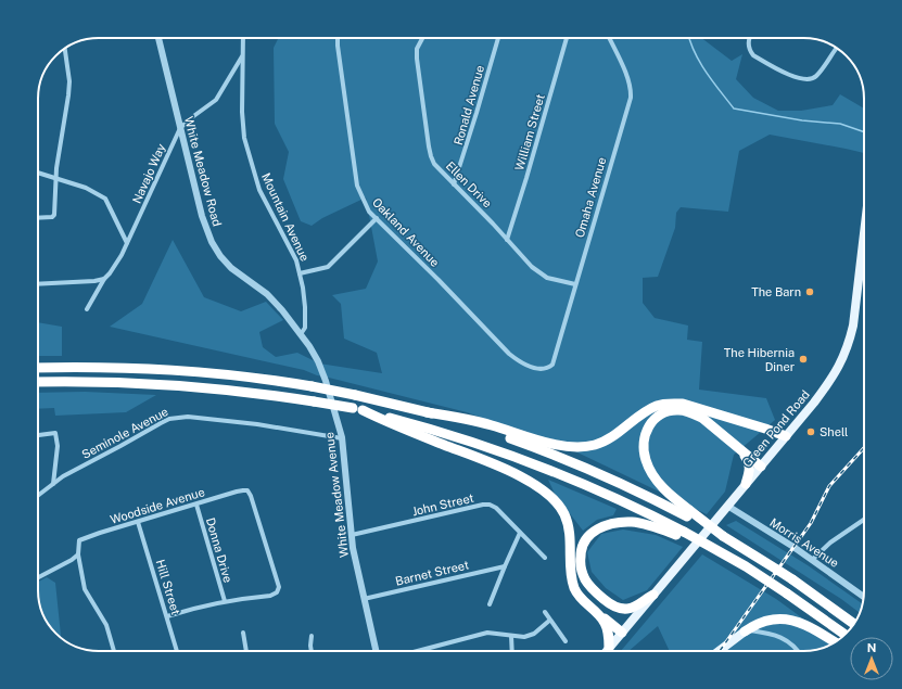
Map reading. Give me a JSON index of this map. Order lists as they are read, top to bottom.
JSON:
{
  "streets": {
    "main road": ["Green Pond Road"],
    "street": [
      "Ronald Avenue",
      "William Street",
      "White Meadow Road",
      "Navajo Way",
      "Ellen Drive",
      "Omaha Avenue",
      "Mountain Avenue",
      "Oakland Avenue",
      "Seminole Avenue",
      "White Meadow Avenue",
      "John Street",
      "Woodside Avenue",
      "Morris Avenue",
      "Donna Drive",
      "Barnet Street",
      "Hill Street"
    ]
  },
  "crossings": [
    ["Ronald Avenue", "Ellen Drive"],
    ["William Street", "Ellen Drive"],
    ["White Meadow Road", "Navajo Way"],
    ["White Meadow Road", "Mountain Avenue"],
    ["White Meadow Road", "White Meadow Avenue"],
    ["Navajo Way", "Mountain Avenue"],
    ["Ellen Drive", "Omaha Avenue"],
    ["Omaha Avenue", "Oakland Avenue"],
    ["Mountain Avenue", "White Meadow Avenue"],
    ["Green Pond Road", "Morris Avenue"],
    ["Seminole Avenue", "White Meadow Avenue"],
    ["White Meadow Avenue", "John Street"],
    ["White Meadow Avenue", "Barnet Street"],
    ["Woodside Avenue", "Donna Drive"],
    ["Woodside Avenue", "Hill Street"]
  ],
  "places": ["The Barn", "The Hibernia Diner", "Shell"],
  "north": "top"
}
